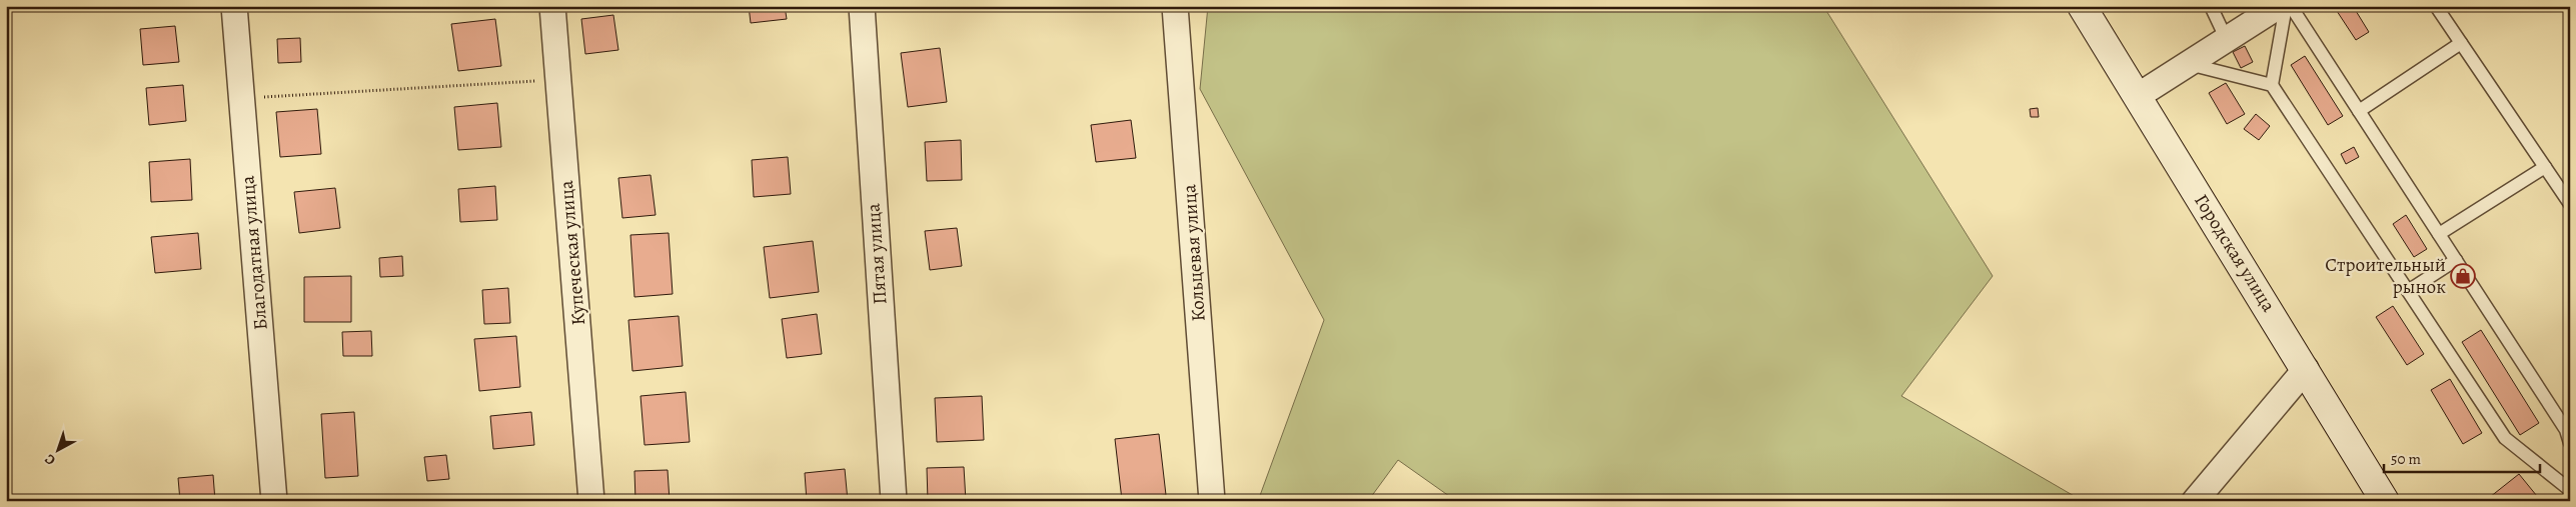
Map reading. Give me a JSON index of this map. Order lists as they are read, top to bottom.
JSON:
{
  "streets": {
    "street": [
      "Благодатная улица",
      "Купеческая улица",
      "Кольцевая улица",
      "Городская улица",
      "Пятая улица"
    ]
  },
  "places": {
    "shop": ["Строительный рынок"]
  },
  "scale_bar": "50 m",
  "north": "bottom left"
}
